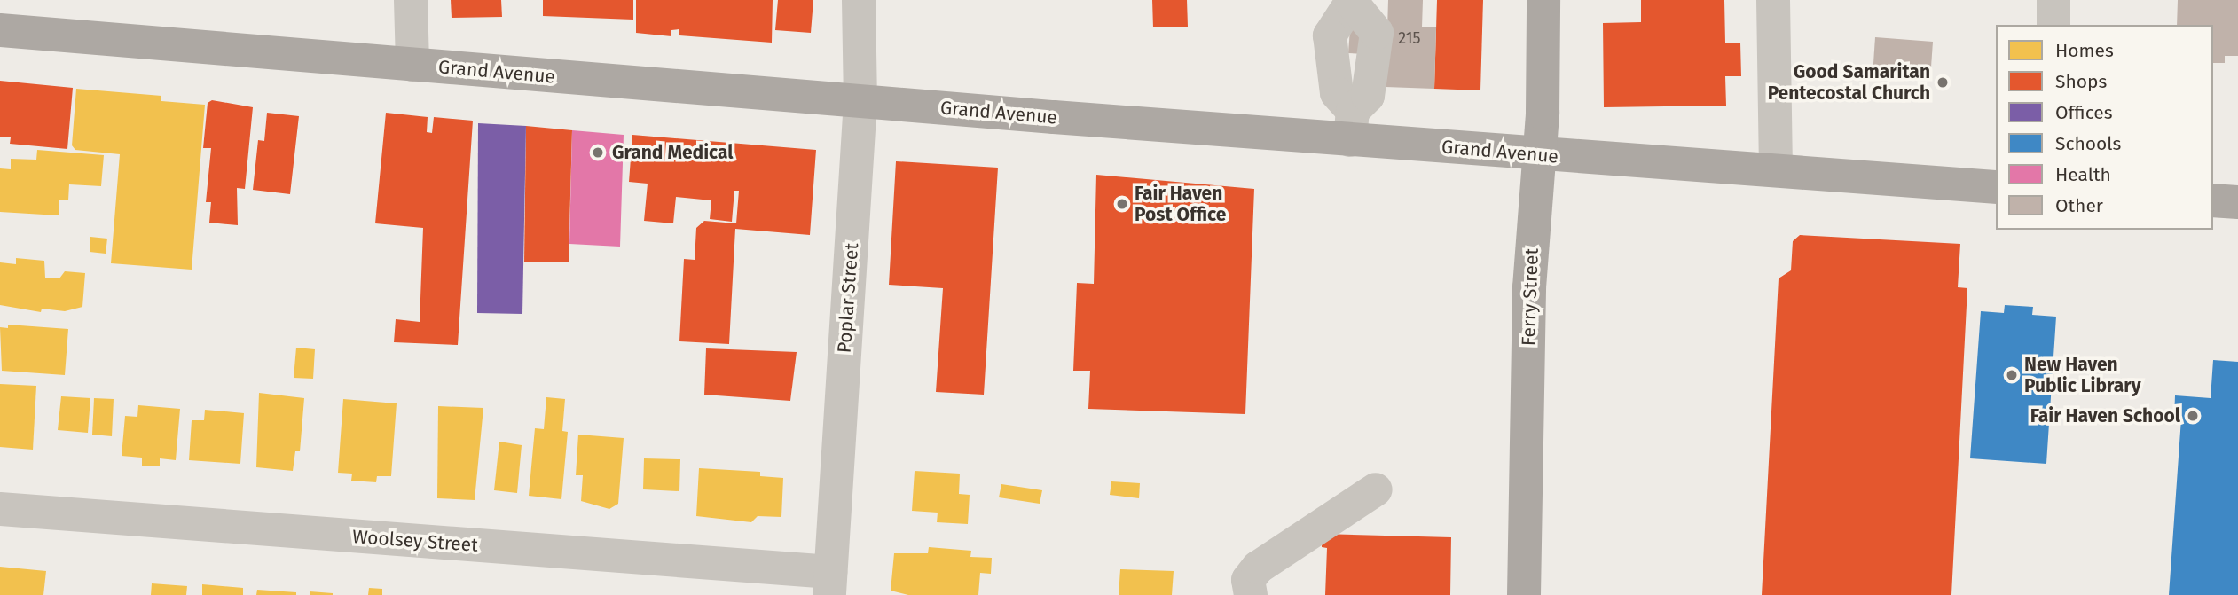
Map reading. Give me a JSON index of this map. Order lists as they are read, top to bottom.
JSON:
{
  "streets": {
    "main road": ["Grand Avenue", "Ferry Street"],
    "street": ["Poplar Street", "Woolsey Street"]
  },
  "crossings": [
    ["Grand Avenue", "Ferry Street"],
    ["Grand Avenue", "Poplar Street"],
    ["Poplar Street", "Woolsey Street"]
  ],
  "places": [
    "Good Samaritan Pentecostal Church",
    "Grand Medical",
    "Fair Haven Post Office",
    "New Haven Public Library",
    "Fair Haven School"
  ],
  "house_numbers": ["215"],
  "legend": [
    "Homes",
    "Shops",
    "Offices",
    "Schools",
    "Health",
    "Other"
  ]
}
